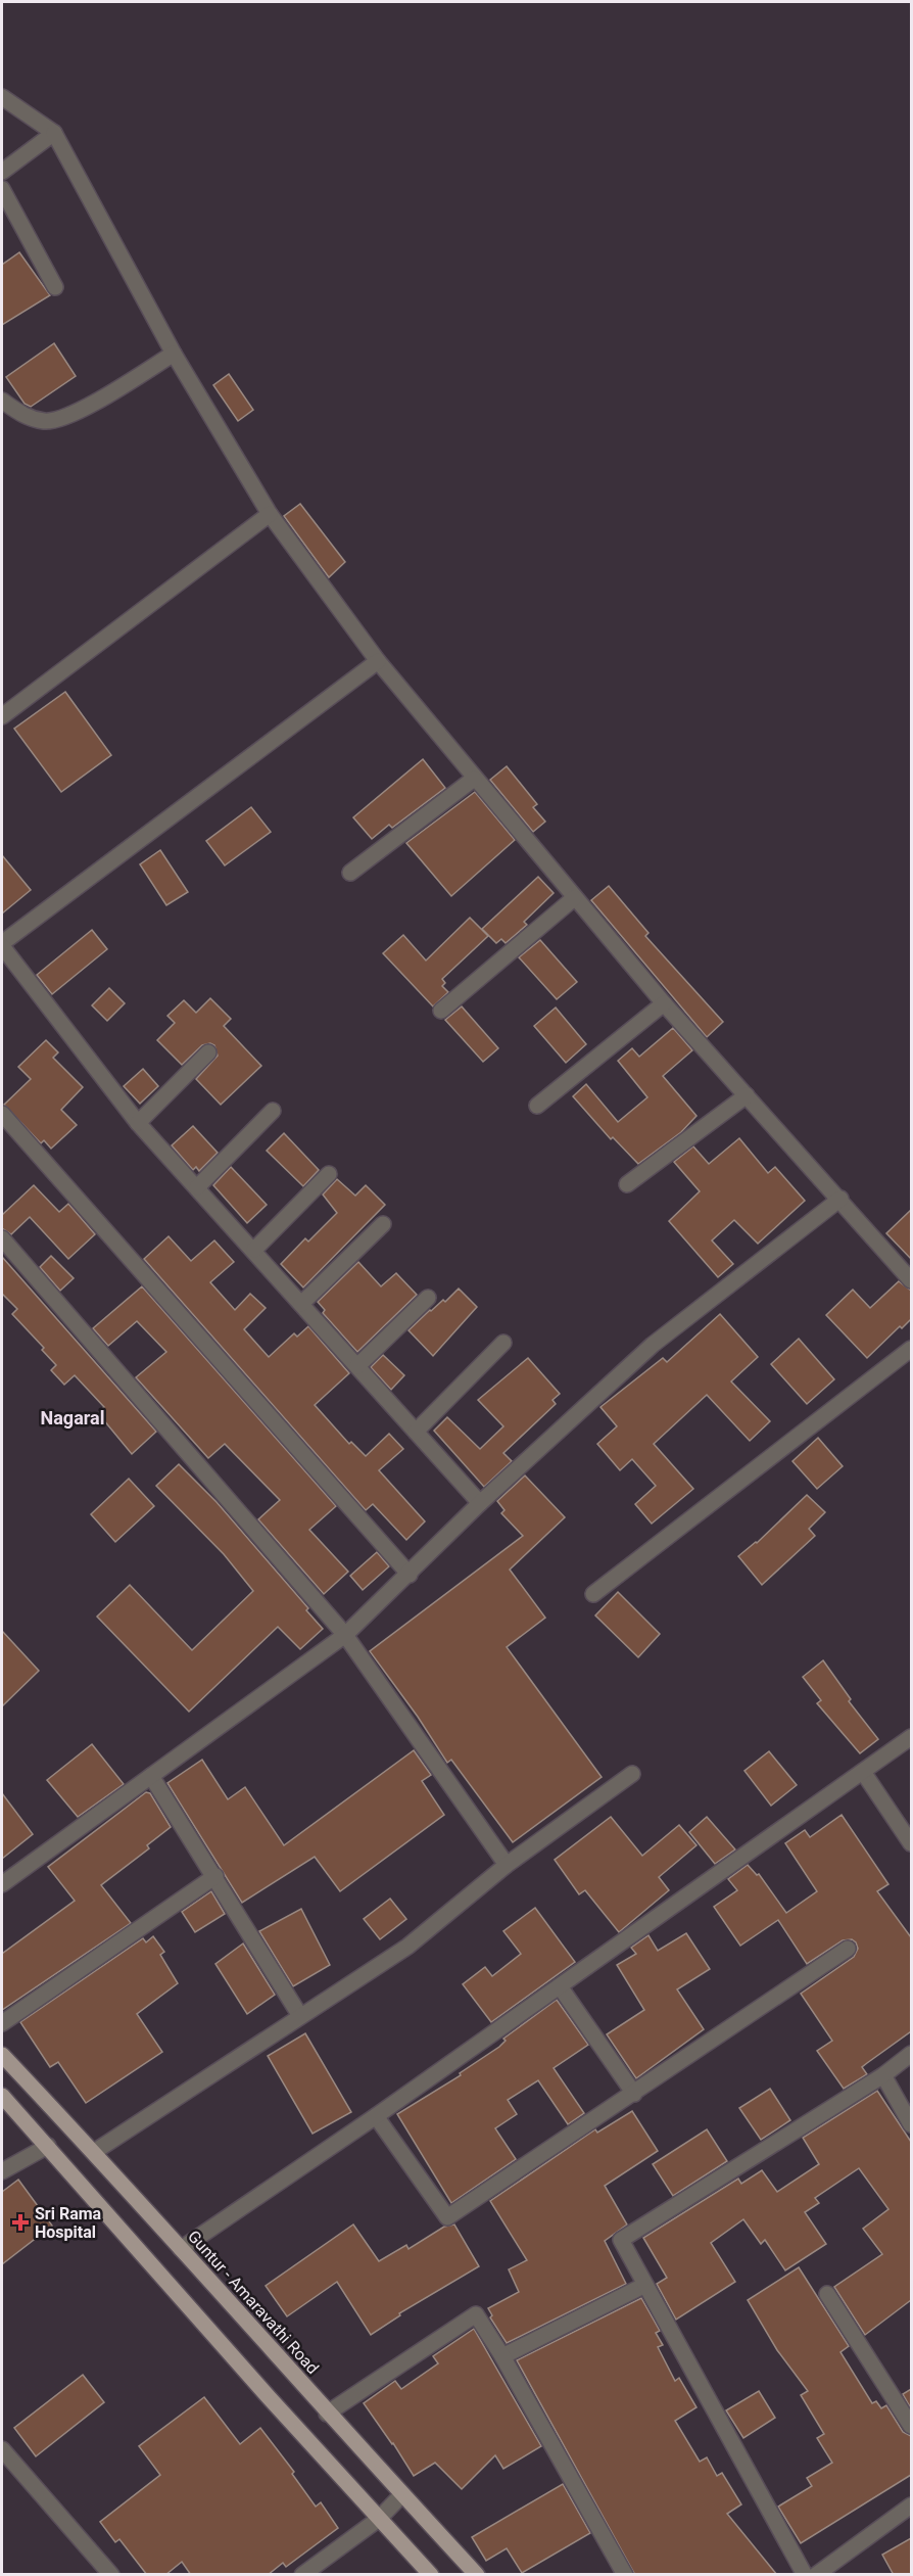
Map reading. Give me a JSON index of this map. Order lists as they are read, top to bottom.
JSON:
{
  "streets": {
    "main road": ["Guntur - Amaravathi Road"]
  },
  "districts": ["Nagaral"],
  "places": {
    "health": ["Sri Rama Hospital"]
  }
}
